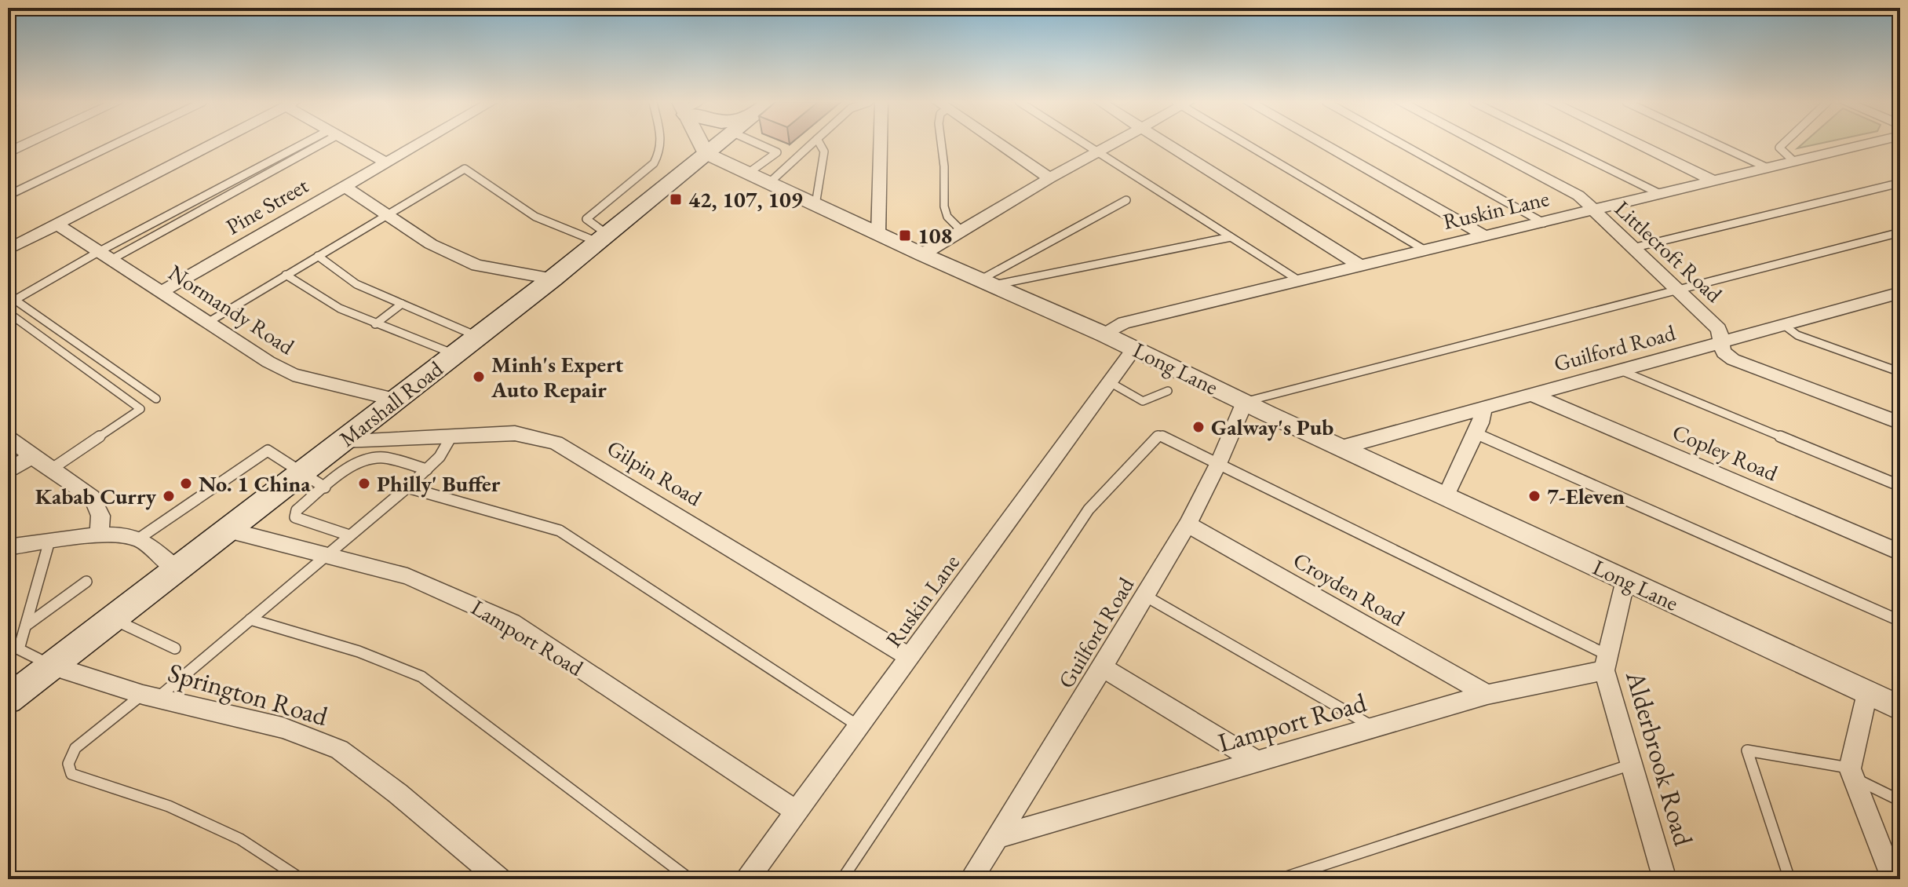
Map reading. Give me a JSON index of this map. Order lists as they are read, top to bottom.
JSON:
{
  "streets": {
    "main road": ["Marshall Road"],
    "street": [
      "Pine Street",
      "Ruskin Lane",
      "Littlecroft Road",
      "Normandy Road",
      "Guilford Road",
      "Long Lane",
      "Copley Road",
      "Gilpin Road",
      "Croyden Road",
      "Lamport Road",
      "Springton Road",
      "Alderbrook Road"
    ]
  },
  "crossings": [
    ["Pine Street", "Normandy Road"],
    ["Ruskin Lane", "Littlecroft Road"],
    ["Ruskin Lane", "Long Lane"],
    ["Ruskin Lane", "Gilpin Road"],
    ["Ruskin Lane", "Lamport Road"],
    ["Littlecroft Road", "Guilford Road"],
    ["Normandy Road", "Marshall Road"],
    ["Guilford Road", "Long Lane"],
    ["Guilford Road", "Copley Road"],
    ["Guilford Road", "Croyden Road"],
    ["Guilford Road", "Lamport Road"],
    ["Long Lane", "Marshall Road"],
    ["Long Lane", "Alderbrook Road"],
    ["Marshall Road", "Gilpin Road"],
    ["Marshall Road", "Lamport Road"],
    ["Marshall Road", "Springton Road"],
    ["Croyden Road", "Lamport Road"],
    ["Lamport Road", "Alderbrook Road"]
  ],
  "places": {
    "transit": ["42, 107, 109", "108"],
    "other": [
      "Minh's Expert Auto Repair",
      "Galway's Pub",
      "No. 1 China",
      "Philly' Buffer",
      "Kabab Curry",
      "7-Eleven"
    ]
  }
}
